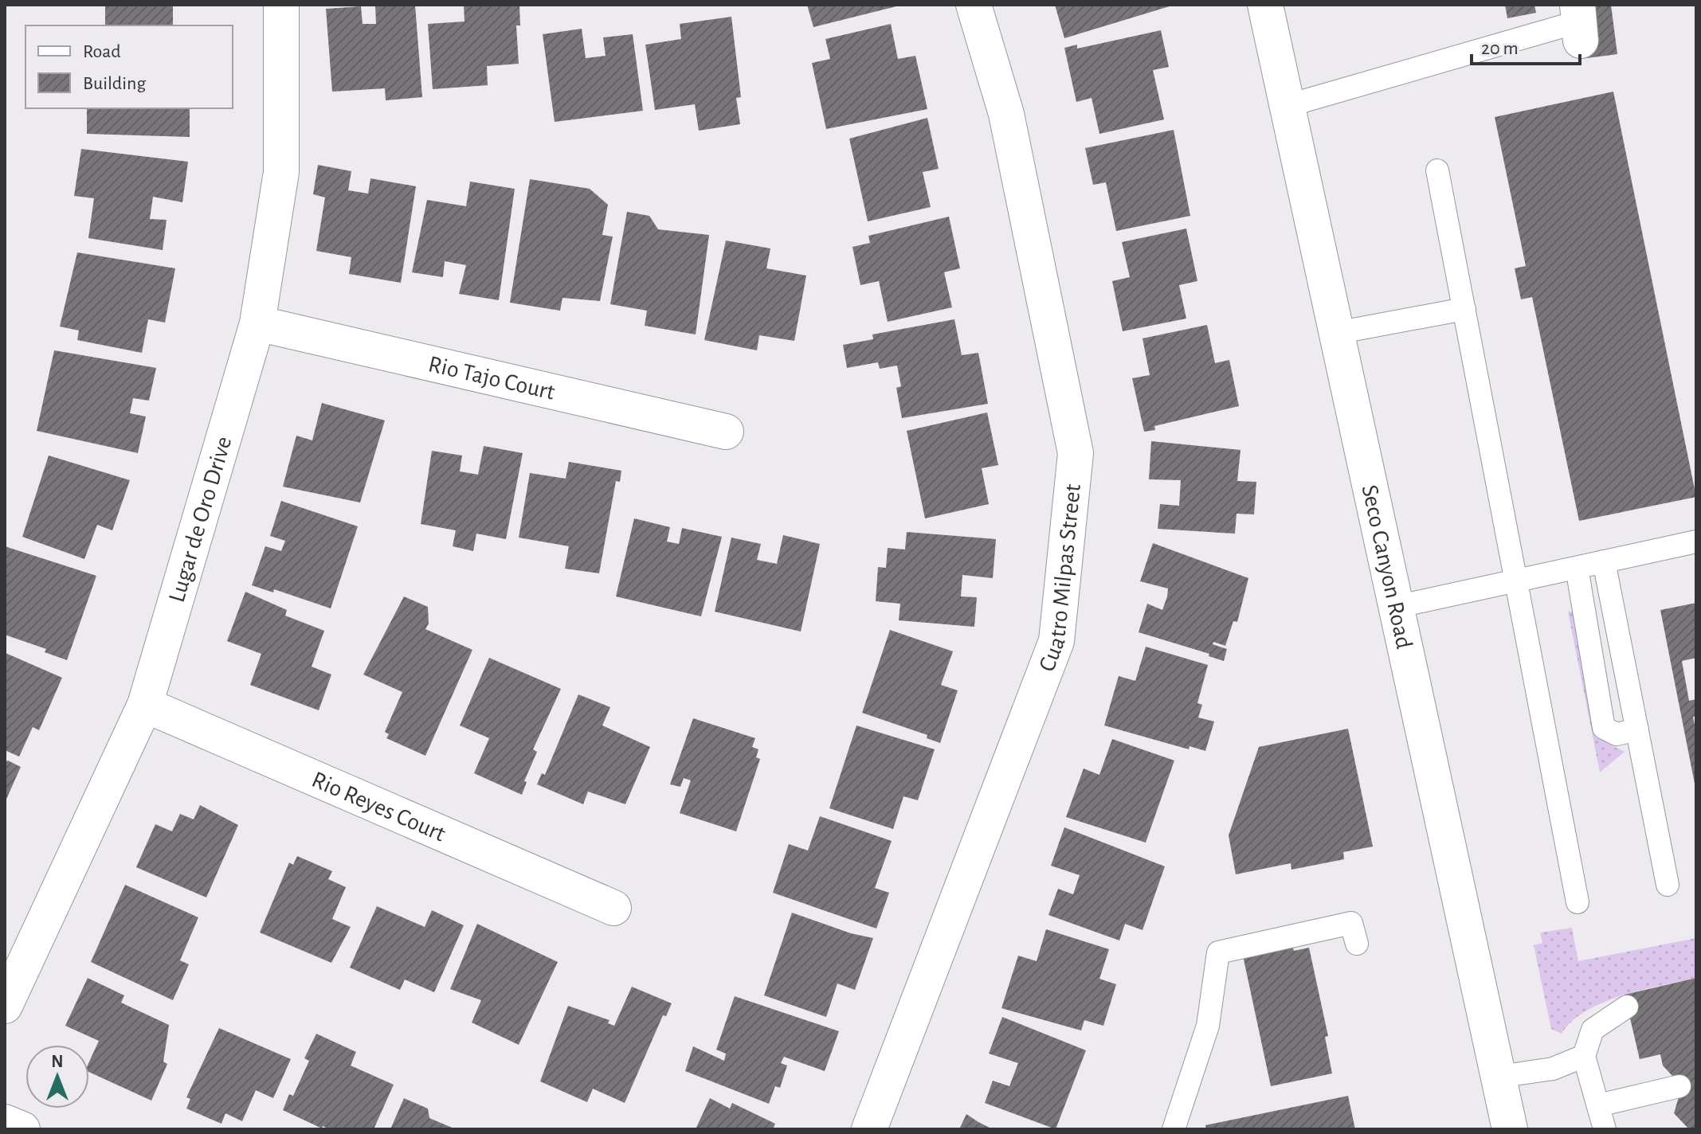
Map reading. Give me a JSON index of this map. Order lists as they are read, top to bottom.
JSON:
{
  "streets": {
    "street": [
      "Rio Tajo Court",
      "Lugar de Oro Drive",
      "Seco Canyon Road",
      "Cuatro Milpas Street",
      "Rio Reyes Court"
    ]
  },
  "crossings": [
    ["Rio Tajo Court", "Lugar de Oro Drive"],
    ["Lugar de Oro Drive", "Rio Reyes Court"]
  ],
  "legend": ["Road", "Building"],
  "scale_bar": "20 m",
  "north": "top"
}
